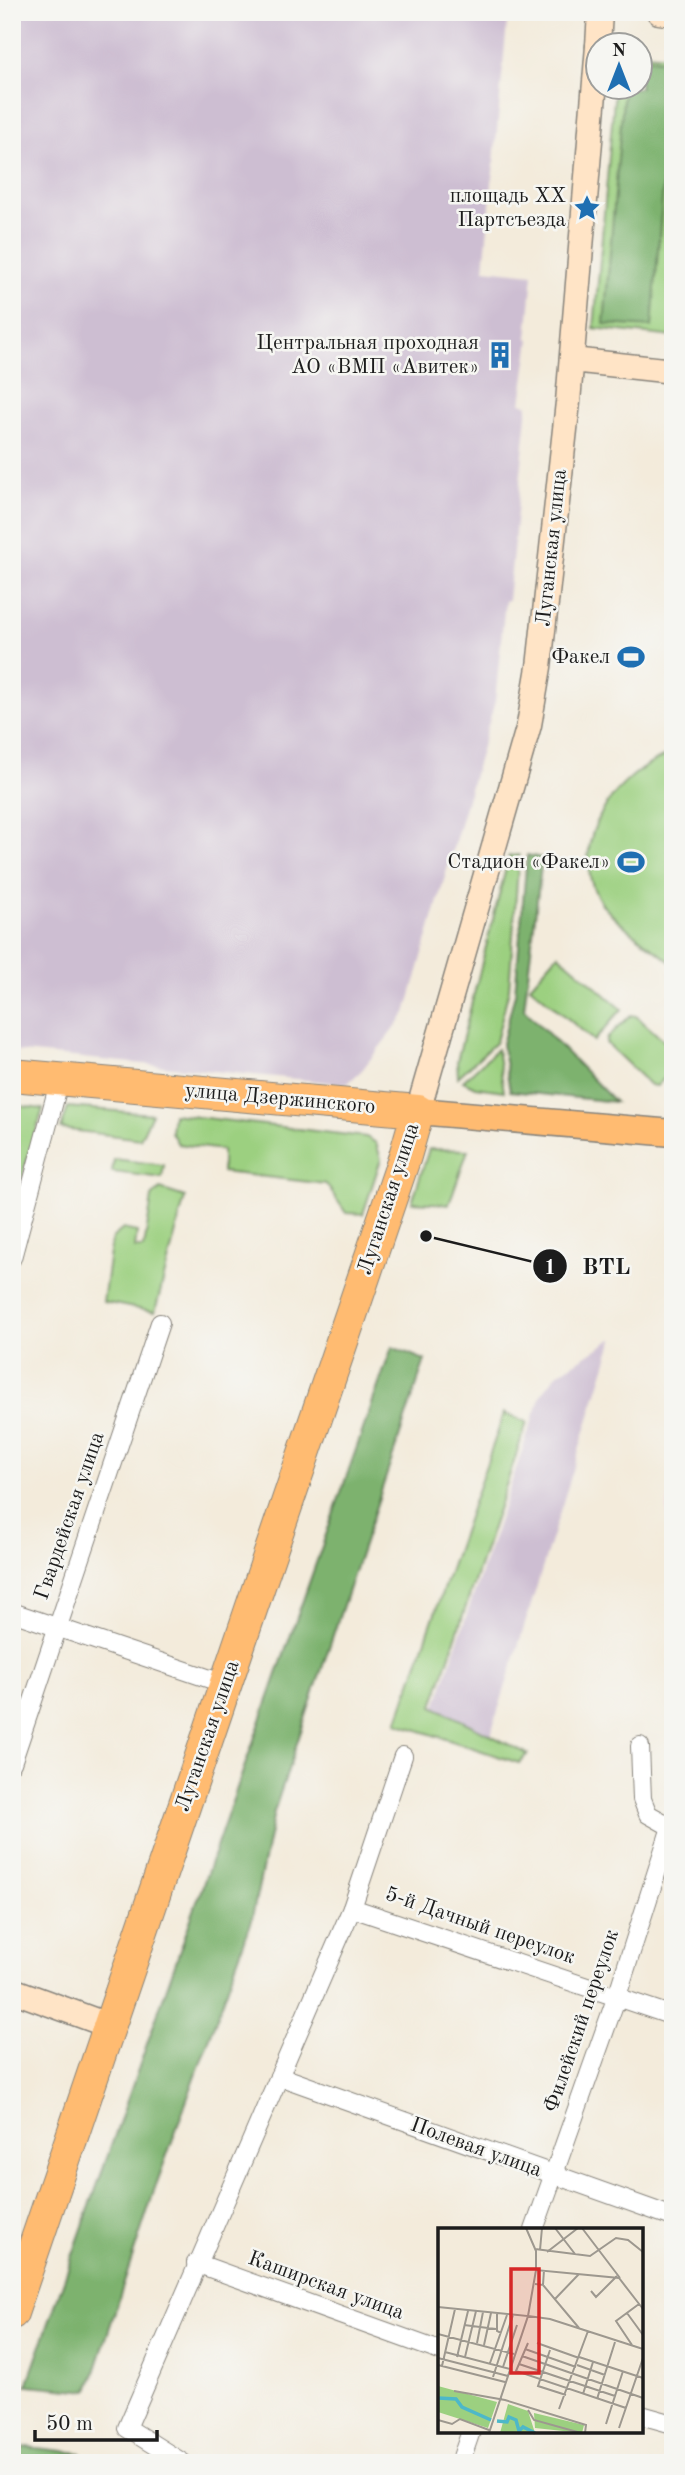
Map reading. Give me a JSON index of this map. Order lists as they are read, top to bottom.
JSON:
{
  "streets": {
    "highway": ["Луганская улица", "улица Дзержинского"],
    "street": [
      "Гвардейская улица",
      "5-й Дачный переулок",
      "Филейский переулок",
      "Полевая улица",
      "Каширская улица"
    ]
  },
  "crossings": [
    ["Луганская улица", "улица Дзержинского"],
    ["5-й Дачный переулок", "Филейский переулок"],
    ["Филейский переулок", "Полевая улица"]
  ],
  "places": {
    "place": ["площадь XX Партсъезда"],
    "building": ["Центральная проходная АО «ВМП «Авитек»"],
    "sports": ["Факел", "Стадион «Факел»"],
    "other": ["BTL"]
  },
  "scale_bar": "50 m",
  "north": "top"
}
